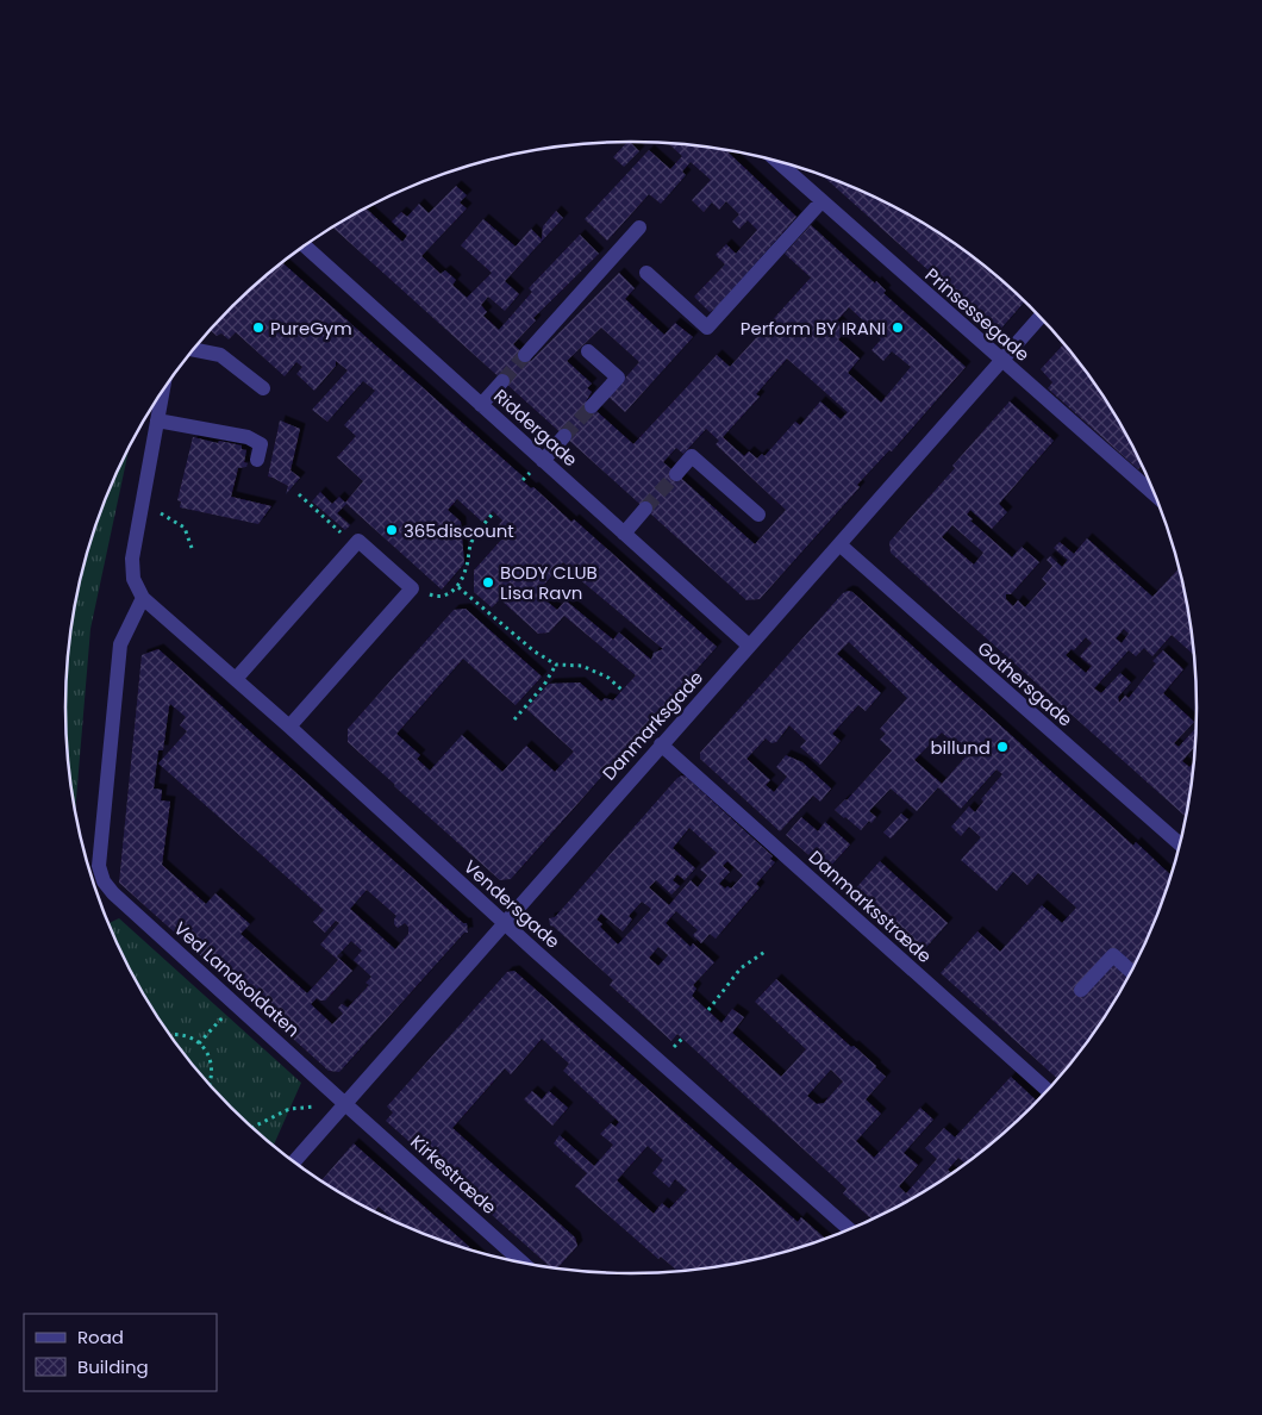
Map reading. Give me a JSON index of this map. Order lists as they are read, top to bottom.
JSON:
{
  "streets": {
    "street": [
      "Prinsessegade",
      "Riddergade",
      "Gothersgade",
      "Danmarksgade",
      "Vendersgade",
      "Danmarksstræde",
      "Ved Landsoldaten",
      "Kirkestræde"
    ]
  },
  "crossings": [
    ["Prinsessegade", "Danmarksgade"],
    ["Riddergade", "Danmarksgade"],
    ["Gothersgade", "Danmarksgade"],
    ["Danmarksgade", "Vendersgade"],
    ["Danmarksgade", "Danmarksstræde"],
    ["Danmarksgade", "Ved Landsoldaten"],
    ["Danmarksgade", "Kirkestræde"],
    ["Vendersgade", "Ved Landsoldaten"],
    ["Ved Landsoldaten", "Kirkestræde"]
  ],
  "places": [
    "PureGym",
    "Perform BY IRANI",
    "365discount",
    "BODY CLUB Lisa Ravn",
    "billund"
  ],
  "legend": ["Road", "Building"]
}
